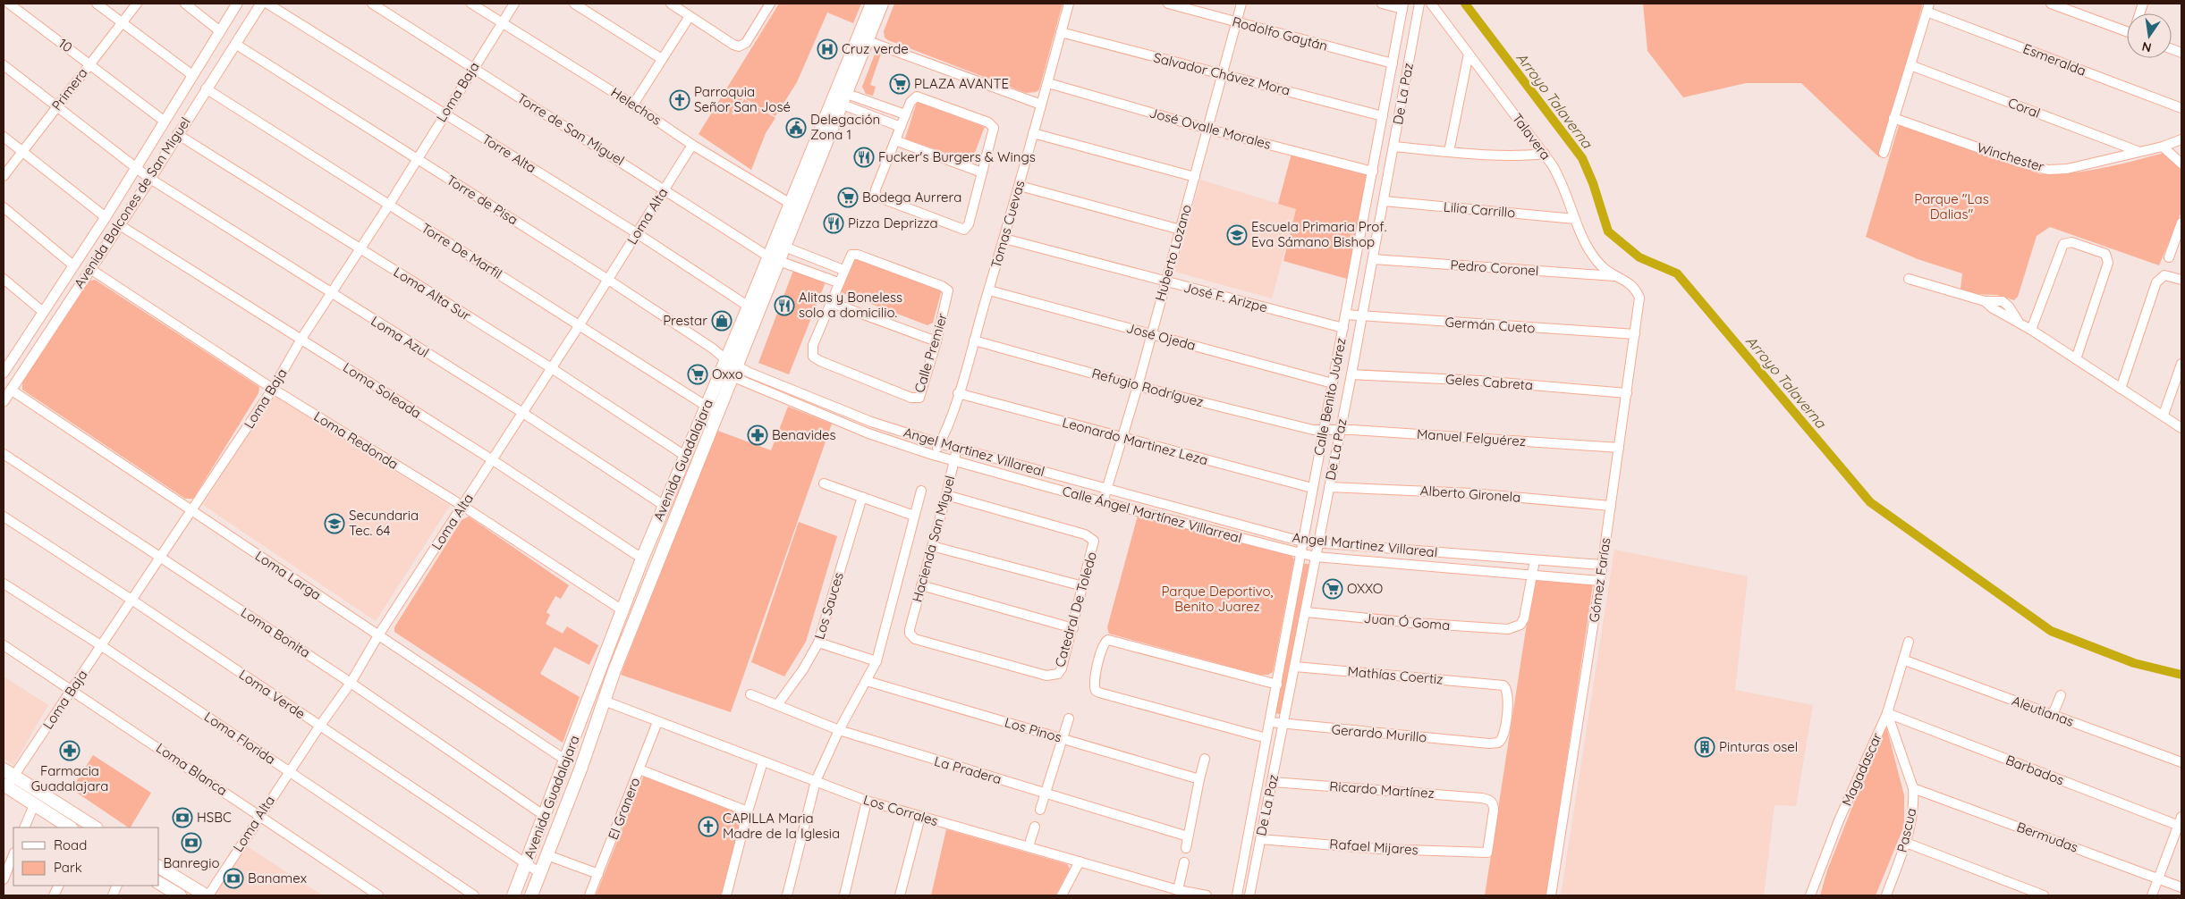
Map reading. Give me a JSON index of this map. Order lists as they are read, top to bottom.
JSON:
{
  "streets": {
    "main road": ["Avenida Guadalajara"],
    "street": [
      "Rodolfo Gaytán",
      "10",
      "Esmeralda",
      "Salvador Chávez Mora",
      "Primera",
      "Loma Baja",
      "De La Paz",
      "Helechos",
      "Coral",
      "José Ovalle Morales",
      "Torre de San Miguel",
      "Talavera",
      "Torre Alta",
      "Winchester",
      "Torre de Pisa",
      "Avenida Balcones de San Miguel",
      "Lilia Carrillo",
      "Loma Alta",
      "Tomas Cuevas",
      "Torre De Marfil",
      "Huberto Lozano",
      "Pedro Coronel",
      "Loma Alta Sur",
      "José F. Arizpe",
      "Germán Cueto",
      "Loma Azul",
      "José Ojeda",
      "Calle Premier",
      "Geles Cabreta",
      "Refugio Rodríguez",
      "Loma Soleada",
      "Calle Benito Juárez",
      "Manuel Felguérez",
      "Loma Redonda",
      "Leonardo Martinez Leza",
      "Angel Martinez Villareal",
      "Alberto Gironela",
      "Calle Ángel Martínez Villarreal",
      "Hacienda San Miguel",
      "Loma Larga",
      "Gómez Farías",
      "Los Sauces",
      "Catedral De Toledo",
      "Juan Ó Goma",
      "Loma Bonita",
      "Mathías Coertiz",
      "Loma Verde",
      "Aleutianas",
      "Los Pinos",
      "Gerardo Murillo",
      "Loma Florida",
      "Loma Blanca",
      "Magadascar",
      "La Pradera",
      "Barbados",
      "Ricardo Martínez",
      "El Granero",
      "Los Corrales",
      "Pascua",
      "Bermudas",
      "Rafael Mijares"
    ]
  },
  "crossings": [
    ["Rodolfo Gaytán", "Huberto Lozano"],
    ["Rodolfo Gaytán", "Calle Benito Juárez"],
    ["10", "Primera"],
    ["10", "Avenida Balcones de San Miguel"],
    ["Salvador Chávez Mora", "Tomas Cuevas"],
    ["Salvador Chávez Mora", "Huberto Lozano"],
    ["Salvador Chávez Mora", "Calle Benito Juárez"],
    ["Primera", "Loma Azul"],
    ["Loma Baja", "Helechos"],
    ["Loma Baja", "Torre de San Miguel"],
    ["Loma Baja", "Torre Alta"],
    ["Loma Baja", "Torre de Pisa"],
    ["Loma Baja", "Torre De Marfil"],
    ["Loma Baja", "Loma Alta Sur"],
    ["Loma Baja", "Loma Azul"],
    ["Loma Baja", "Loma Soleada"],
    ["Loma Baja", "Loma Redonda"],
    ["Loma Baja", "Loma Larga"],
    ["Loma Baja", "Loma Bonita"],
    ["Loma Baja", "Loma Verde"],
    ["Loma Baja", "Loma Florida"],
    ["Loma Baja", "Loma Blanca"],
    ["De La Paz", "Lilia Carrillo"],
    ["De La Paz", "Pedro Coronel"],
    ["De La Paz", "Germán Cueto"],
    ["De La Paz", "Geles Cabreta"],
    ["De La Paz", "Manuel Felguérez"],
    ["De La Paz", "Angel Martinez Villareal"],
    ["De La Paz", "Alberto Gironela"],
    ["De La Paz", "Calle Ángel Martínez Villarreal"],
    ["De La Paz", "Juan Ó Goma"],
    ["De La Paz", "Mathías Coertiz"],
    ["De La Paz", "Gerardo Murillo"],
    ["De La Paz", "Ricardo Martínez"],
    ["De La Paz", "Rafael Mijares"],
    ["Helechos", "Loma Alta"],
    ["Helechos", "Avenida Guadalajara"],
    ["Coral", "Winchester"],
    ["José Ovalle Morales", "Tomas Cuevas"],
    ["José Ovalle Morales", "Huberto Lozano"],
    ["José Ovalle Morales", "Calle Benito Juárez"],
    ["Torre de San Miguel", "Loma Alta"],
    ["Torre de San Miguel", "Avenida Guadalajara"],
    ["Talavera", "Lilia Carrillo"],
    ["Talavera", "Pedro Coronel"],
    ["Talavera", "Gómez Farías"],
    ["Torre Alta", "Loma Alta"],
    ["Torre Alta", "Avenida Guadalajara"],
    ["Torre de Pisa", "Avenida Balcones de San Miguel"],
    ["Torre de Pisa", "Loma Alta"],
    ["Torre de Pisa", "Angel Martinez Villareal"],
    ["Torre de Pisa", "Avenida Guadalajara"],
    ["Torre de Pisa", "Calle Ángel Martínez Villarreal"],
    ["Avenida Balcones de San Miguel", "Torre De Marfil"],
    ["Avenida Balcones de San Miguel", "Loma Alta Sur"],
    ["Avenida Balcones de San Miguel", "Loma Azul"],
    ["Avenida Balcones de San Miguel", "Loma Soleada"],
    ["Avenida Balcones de San Miguel", "Loma Redonda"],
    ["Avenida Balcones de San Miguel", "Loma Larga"],
    ["Loma Alta", "Torre De Marfil"],
    ["Loma Alta", "Loma Alta Sur"],
    ["Loma Alta", "Loma Azul"],
    ["Loma Alta", "Loma Soleada"],
    ["Loma Alta", "Loma Redonda"],
    ["Loma Alta", "Loma Larga"],
    ["Loma Alta", "Loma Bonita"],
    ["Loma Alta", "Loma Verde"],
    ["Loma Alta", "Loma Florida"],
    ["Loma Alta", "Loma Blanca"],
    ["Tomas Cuevas", "José F. Arizpe"],
    ["Tomas Cuevas", "José Ojeda"],
    ["Tomas Cuevas", "Refugio Rodríguez"],
    ["Tomas Cuevas", "Leonardo Martinez Leza"],
    ["Tomas Cuevas", "Angel Martinez Villareal"],
    ["Tomas Cuevas", "Calle Ángel Martínez Villarreal"],
    ["Torre De Marfil", "Avenida Guadalajara"],
    ["Huberto Lozano", "José F. Arizpe"],
    ["Huberto Lozano", "José Ojeda"],
    ["Huberto Lozano", "Refugio Rodríguez"],
    ["Huberto Lozano", "Leonardo Martinez Leza"],
    ["Huberto Lozano", "Angel Martinez Villareal"],
    ["Huberto Lozano", "Calle Ángel Martínez Villarreal"],
    ["Pedro Coronel", "Gómez Farías"],
    ["Loma Alta Sur", "Avenida Guadalajara"],
    ["José F. Arizpe", "Calle Benito Juárez"],
    ["Germán Cueto", "Calle Benito Juárez"],
    ["Germán Cueto", "Gómez Farías"],
    ["Loma Azul", "Avenida Guadalajara"],
    ["José Ojeda", "Calle Benito Juárez"],
    ["Geles Cabreta", "Gómez Farías"],
    ["Refugio Rodríguez", "Calle Benito Juárez"],
    ["Refugio Rodríguez", "Manuel Felguérez"],
    ["Loma Soleada", "Avenida Guadalajara"],
    ["Calle Benito Juárez", "Manuel Felguérez"],
    ["Calle Benito Juárez", "Leonardo Martinez Leza"],
    ["Calle Benito Juárez", "Angel Martinez Villareal"],
    ["Calle Benito Juárez", "Calle Ángel Martínez Villarreal"],
    ["Calle Benito Juárez", "Gerardo Murillo"],
    ["Manuel Felguérez", "Gómez Farías"],
    ["Loma Redonda", "Avenida Guadalajara"],
    ["Angel Martinez Villareal", "Avenida Guadalajara"],
    ["Angel Martinez Villareal", "Calle Ángel Martínez Villarreal"],
    ["Angel Martinez Villareal", "Hacienda San Miguel"],
    ["Angel Martinez Villareal", "Gómez Farías"],
    ["Avenida Guadalajara", "Calle Ángel Martínez Villarreal"],
    ["Avenida Guadalajara", "Loma Larga"],
    ["Avenida Guadalajara", "Loma Bonita"],
    ["Avenida Guadalajara", "Loma Verde"],
    ["Avenida Guadalajara", "Los Corrales"],
    ["Alberto Gironela", "Gómez Farías"],
    ["Calle Ángel Martínez Villarreal", "Hacienda San Miguel"],
    ["Calle Ángel Martínez Villarreal", "Gómez Farías"],
    ["Calle Ángel Martínez Villarreal", "Juan Ó Goma"],
    ["Hacienda San Miguel", "Catedral De Toledo"],
    ["Los Sauces", "La Pradera"],
    ["Mathías Coertiz", "Gerardo Murillo"],
    ["Aleutianas", "Magadascar"],
    ["Magadascar", "Barbados"],
    ["Magadascar", "Pascua"],
    ["Barbados", "Pascua"],
    ["Ricardo Martínez", "Rafael Mijares"],
    ["El Granero", "Los Corrales"],
    ["Pascua", "Bermudas"]
  ],
  "water": ["Arroyo Talaverna"],
  "parks": ["Parque \"Las Dalias\"", "Parque Deportivo, Benito Juarez"],
  "places": {
    "hospital": ["Cruz verde"],
    "supermarket": [
      "PLAZA AVANTE",
      "Bodega Aurrera",
      "Oxxo",
      "OXXO"
    ],
    "church": ["Parroquia Señor San José", "CAPILLA Maria Madre de la Iglesia"],
    "public building": ["Delegación Zona 1"],
    "restaurant": ["Fucker's Burgers & Wings", "Pizza Deprizza", "Alitas y Boneless solo a domicilio."],
    "school or university": ["Escuela Primaria Prof. Eva Sámano Bishop", "Secundaria Tec. 64"],
    "shop": ["Prestar"],
    "pharmacy": ["Benavides", "Farmacia Guadalajara"],
    "building": ["Pinturas osel"],
    "bank": ["HSBC", "Banregio", "Banamex"]
  },
  "legend": ["Road", "Park"],
  "north": "bottom"
}
